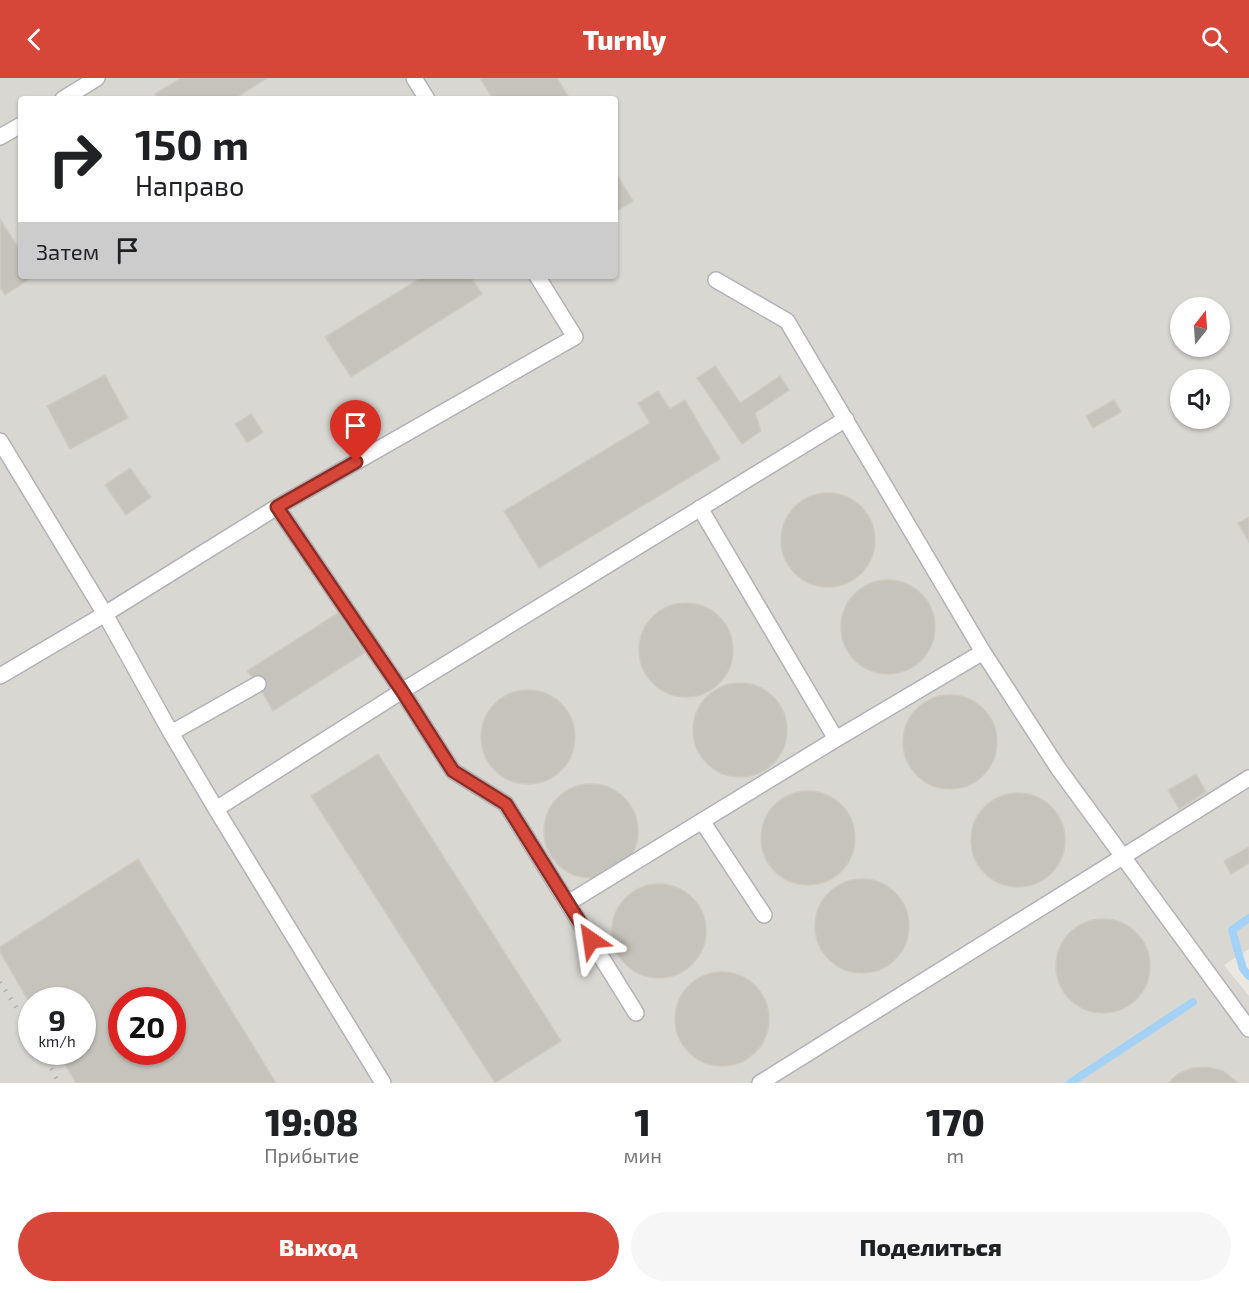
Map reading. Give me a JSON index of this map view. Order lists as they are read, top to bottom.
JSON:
{
  "north": "top",
  "page": {
    "header": "Turnly",
    "turn": ["150 m", "Направо"],
    "then": "Затем",
    "speed": "9 km/h",
    "limit": "20",
    "eta": [
      "19:08",
      "Прибытие",
      "1",
      "мин",
      "170",
      "m"
    ],
    "buttons": ["Выход", "Поделиться"]
  }
}
